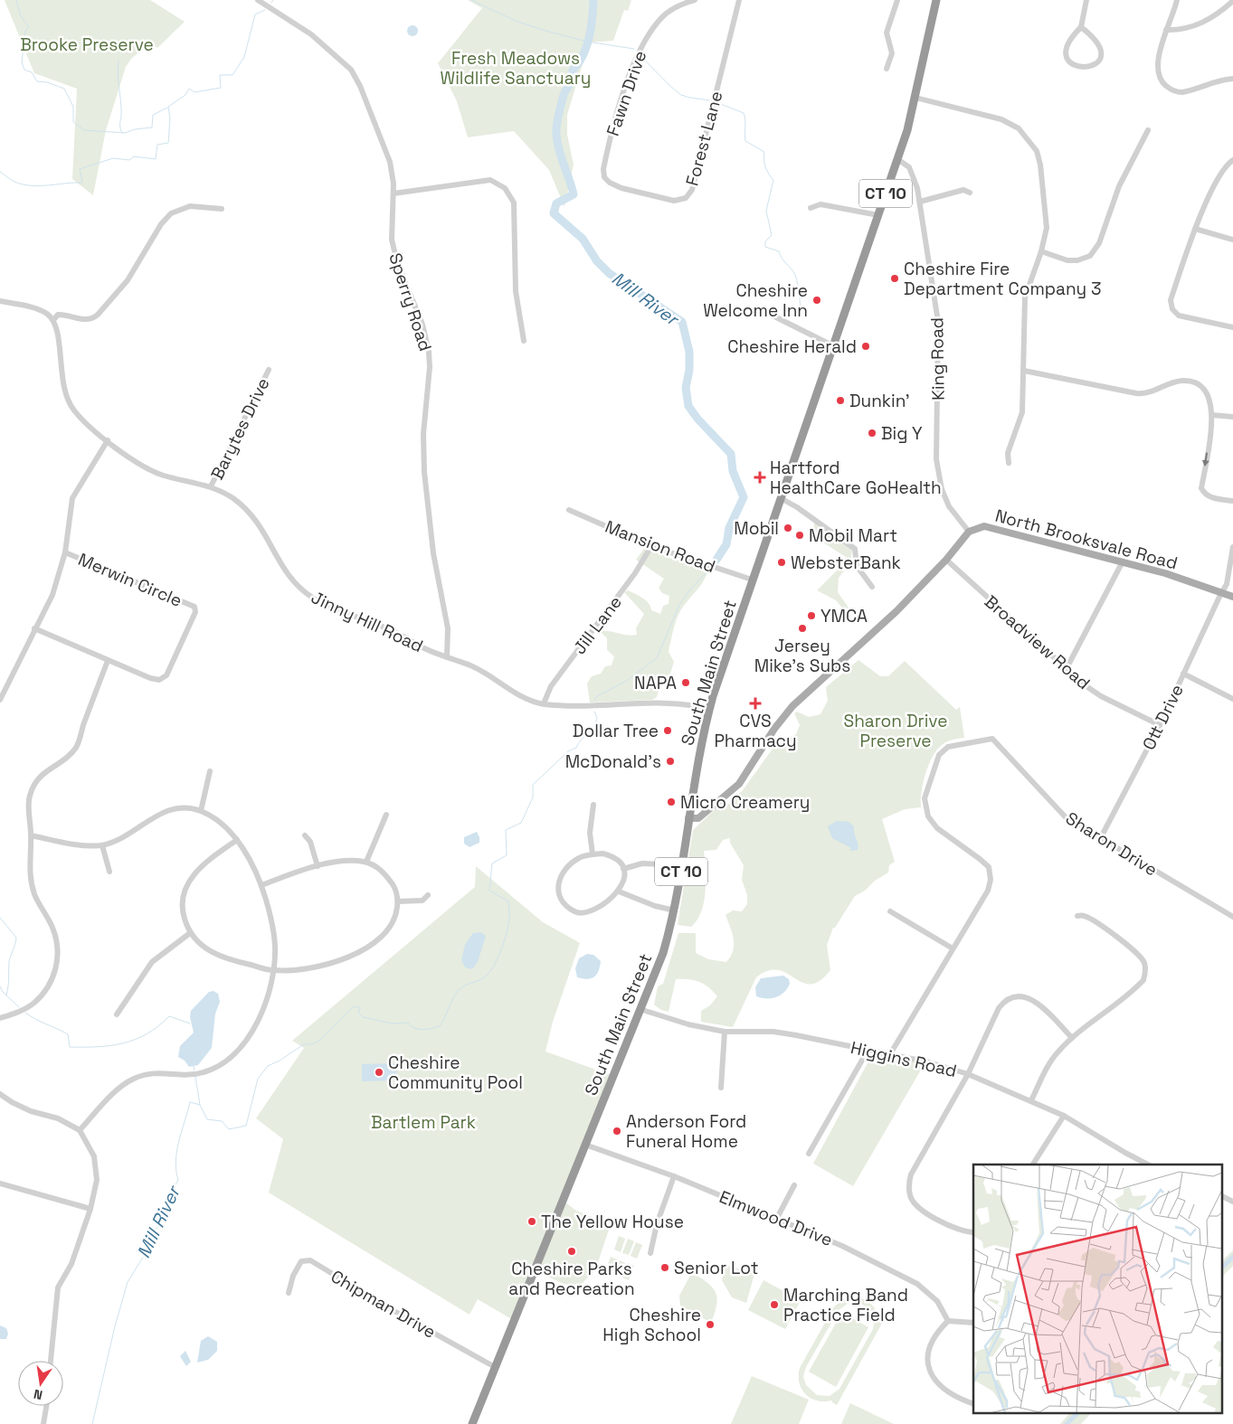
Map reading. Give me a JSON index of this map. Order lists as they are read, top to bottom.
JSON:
{
  "streets": {
    "highway": ["CT 10", "South Main Street"],
    "main road": ["North Brooksvale Road"],
    "street": [
      "Fawn Drive",
      "Forest Lane",
      "Sperry Road",
      "King Road",
      "Barytes Drive",
      "Mansion Road",
      "Merwin Circle",
      "Jinny Hill Road",
      "Jill Lane",
      "Broadview Road",
      "Ott Drive",
      "Sharon Drive",
      "Higgins Road",
      "Elmwood Drive",
      "Chipman Drive"
    ]
  },
  "crossings": [
    ["Fawn Drive", "Forest Lane"],
    ["Sperry Road", "Jinny Hill Road"],
    ["King Road", "North Brooksvale Road"],
    ["King Road", "South Main Street"],
    ["Barytes Drive", "Jinny Hill Road"],
    ["North Brooksvale Road", "Broadview Road"],
    ["North Brooksvale Road", "South Main Street"],
    ["North Brooksvale Road", "Ott Drive"],
    ["Mansion Road", "Jill Lane"],
    ["Mansion Road", "South Main Street"],
    ["Jinny Hill Road", "Jill Lane"],
    ["Jinny Hill Road", "South Main Street"],
    ["Broadview Road", "Ott Drive"],
    ["South Main Street", "Higgins Road"],
    ["South Main Street", "Elmwood Drive"],
    ["South Main Street", "Chipman Drive"],
    ["Ott Drive", "Sharon Drive"],
    ["Sharon Drive", "Higgins Road"]
  ],
  "water": ["Mill River"],
  "parks": [
    "Brooke Preserve",
    "Fresh Meadows Wildlife Sanctuary",
    "Sharon Drive Preserve",
    "Bartlem Park"
  ],
  "places": {
    "other": [
      "Cheshire Fire Department Company 3",
      "Cheshire Welcome Inn",
      "Cheshire Herald",
      "Dunkin'",
      "Big Y",
      "Mobil",
      "Mobil Mart",
      "WebsterBank",
      "YMCA",
      "Jersey Mike's Subs",
      "NAPA",
      "Dollar Tree",
      "McDonald's",
      "Micro Creamery",
      "Cheshire Community Pool",
      "Anderson Ford Funeral Home",
      "The Yellow House",
      "Cheshire Parks and Recreation",
      "Senior Lot",
      "Marching Band Practice Field",
      "Cheshire High School"
    ],
    "health": ["Hartford HealthCare GoHealth", "CVS Pharmacy"]
  },
  "north": "bottom"
}
